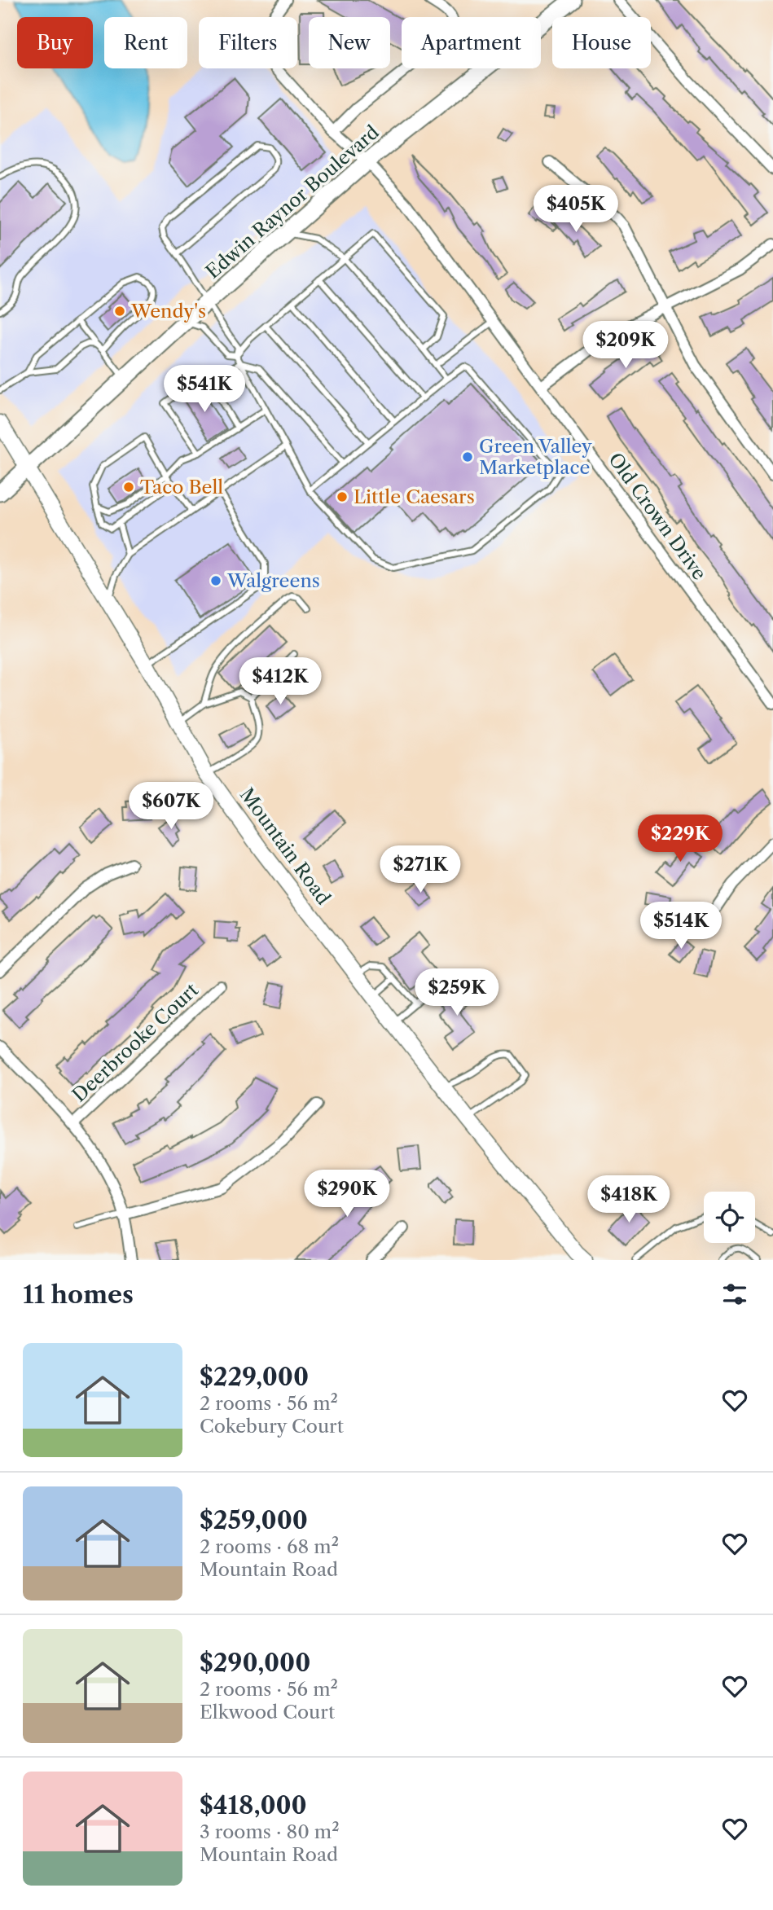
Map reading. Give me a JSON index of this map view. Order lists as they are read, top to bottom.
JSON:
{
  "streets": {
    "main road": ["Edwin Raynor Boulevard", "Mountain Road"],
    "street": ["Old Crown Drive", "Deerbrooke Court"]
  },
  "crossings": [
    ["Edwin Raynor Boulevard", "Old Crown Drive"],
    ["Edwin Raynor Boulevard", "Mountain Road"]
  ],
  "places": [
    "Wendy's",
    "Green Valley Marketplace",
    "Taco Bell",
    "Little Caesars",
    "Walgreens"
  ],
  "page": {
    "chip": [
      "Buy",
      "Rent",
      "Filters",
      "New",
      "Apartment",
      "House"
    ],
    "price": [
      "$405K",
      "$209K",
      "$541K",
      "$412K",
      "$607K",
      "$229K",
      "$271K",
      "$514K",
      "$259K",
      "$290K",
      "$418K"
    ],
    "heading": "11 homes",
    "list": [
      {
        "name": "$229,000",
        "note": "2 rooms · 56 m² · Cokebury Court"
      },
      {
        "name": "$259,000",
        "note": "2 rooms · 68 m² · Mountain Road"
      },
      {
        "name": "$290,000",
        "note": "2 rooms · 56 m² · Elkwood Court"
      },
      {
        "name": "$418,000",
        "note": "3 rooms · 80 m² · Mountain Road"
      }
    ]
  }
}
